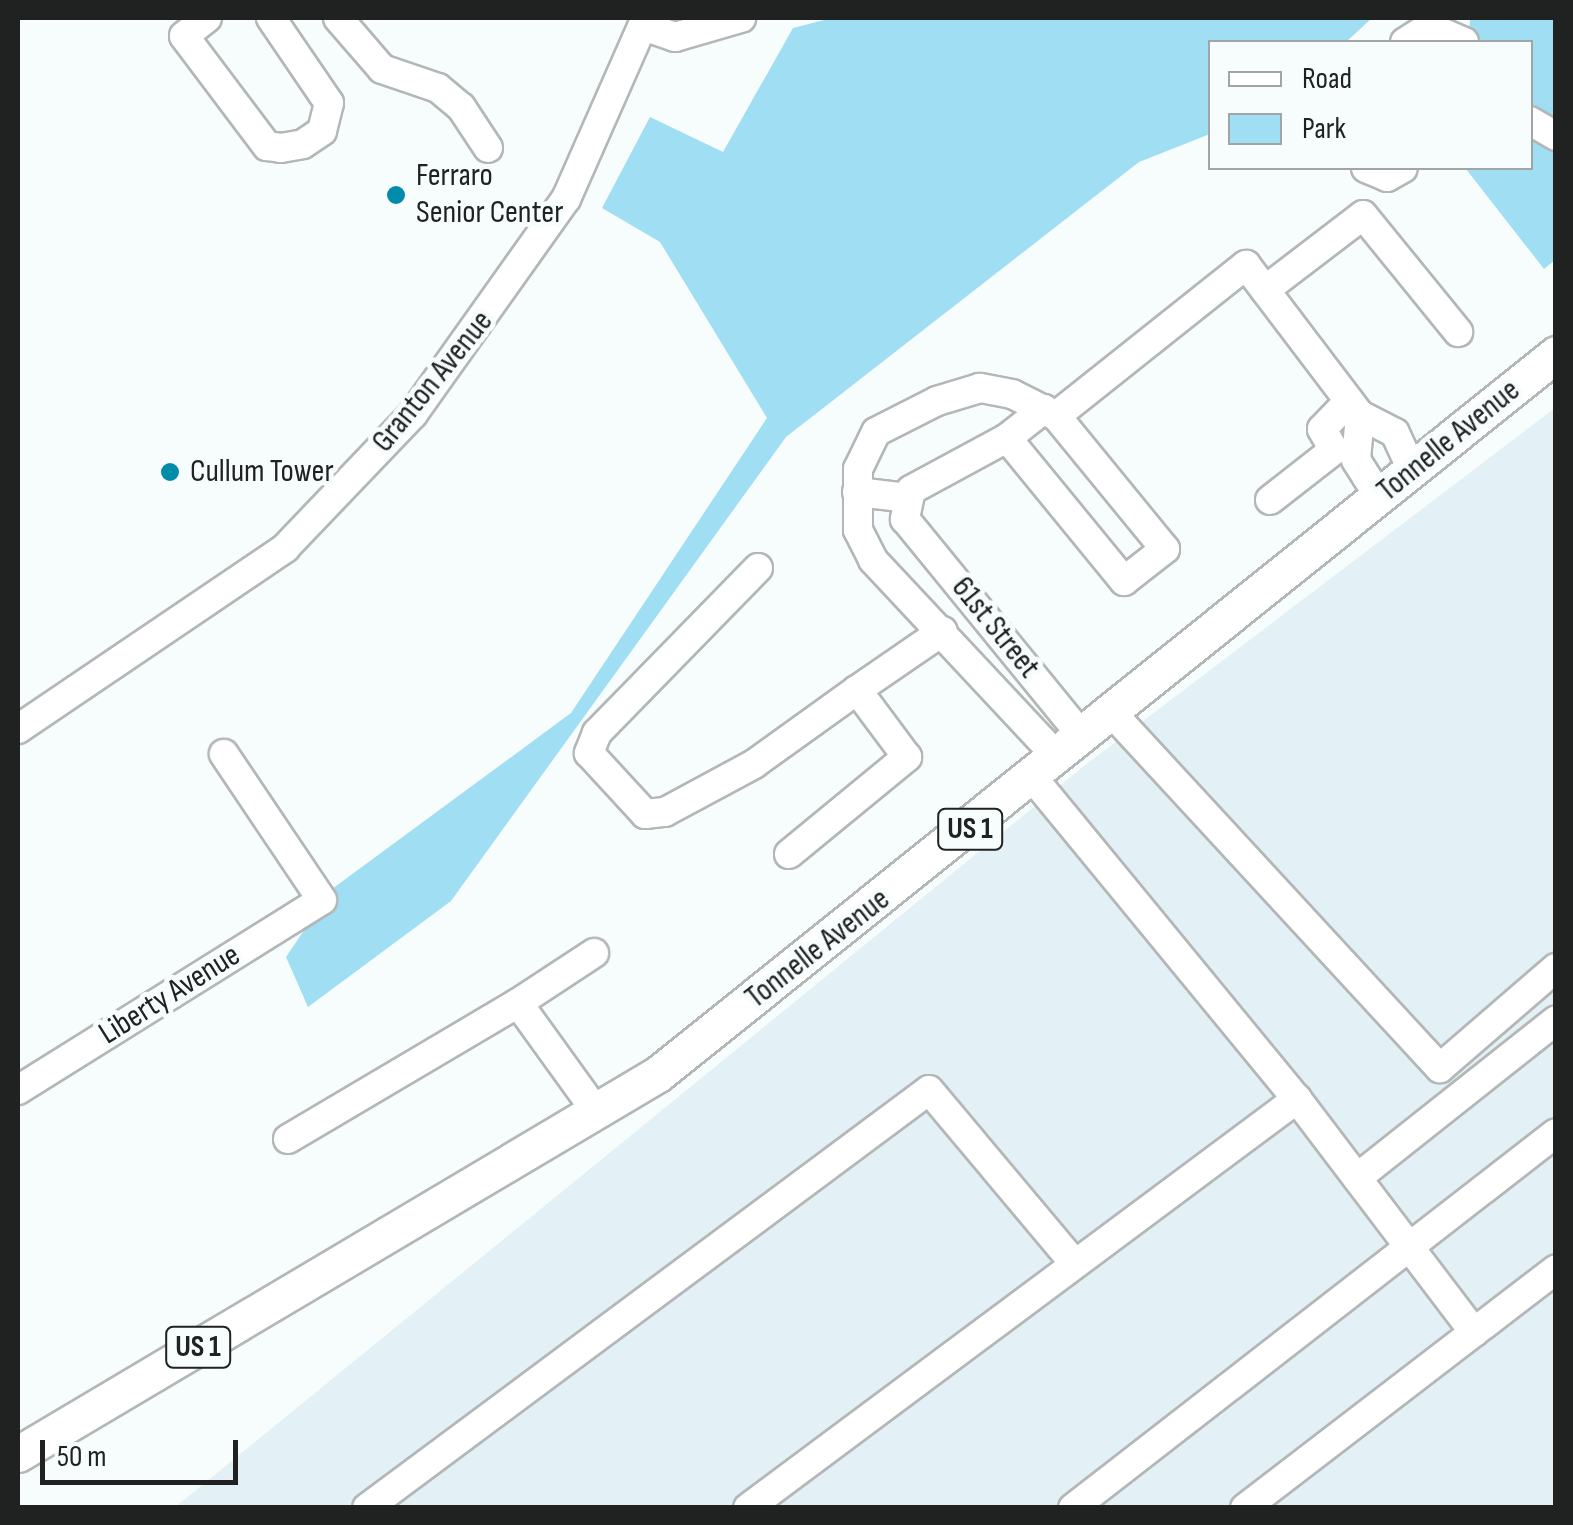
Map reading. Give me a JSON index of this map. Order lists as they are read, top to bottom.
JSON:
{
  "streets": {
    "main road": ["Tonnelle Avenue", "US 1"],
    "street": ["Granton Avenue", "61st Street", "Liberty Avenue"]
  },
  "crossings": [
    ["Tonnelle Avenue", "61st Street"]
  ],
  "places": ["Ferraro Senior Center", "Cullum Tower"],
  "legend": ["Road", "Park"],
  "scale_bar": "50 m"
}
